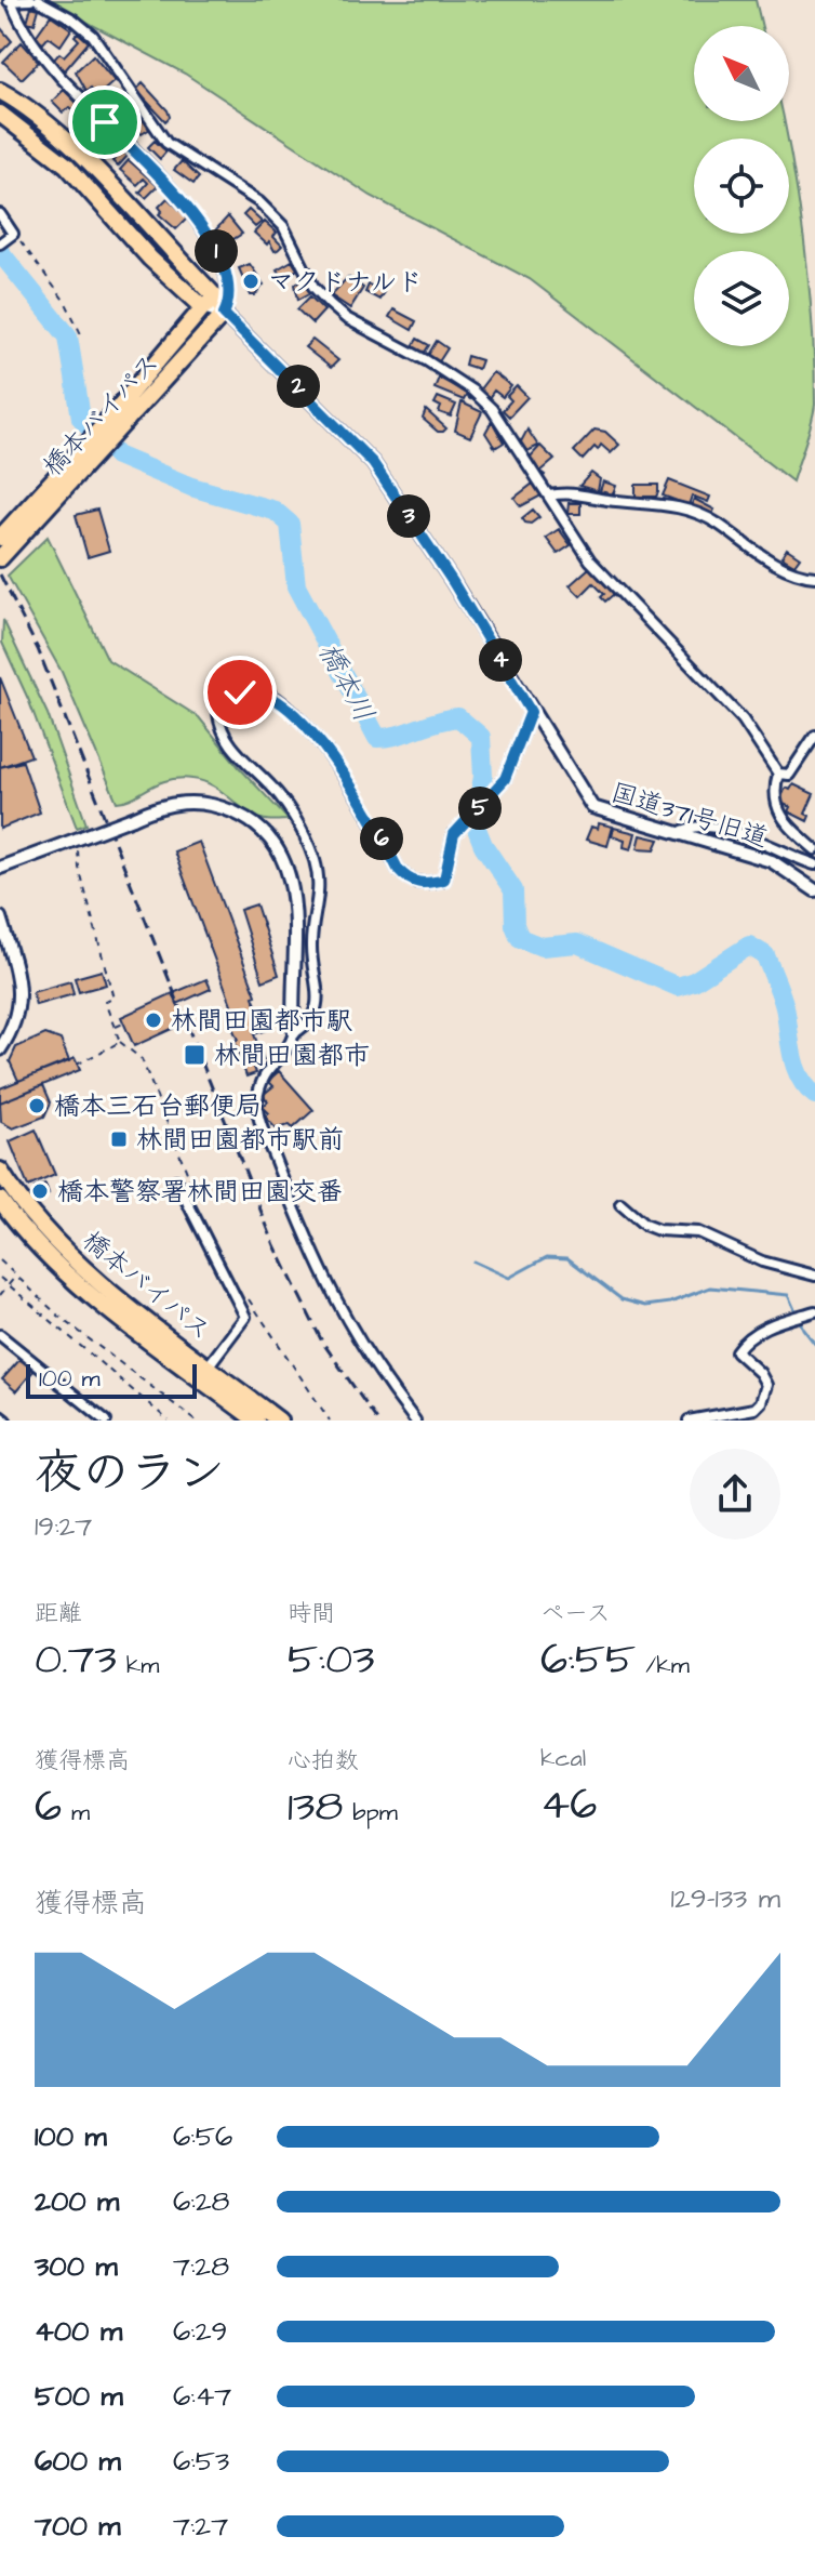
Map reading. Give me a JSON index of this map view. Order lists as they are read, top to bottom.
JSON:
{
  "streets": {
    "highway": ["橋本バイパス"],
    "street": ["国道371号旧道"]
  },
  "crossings": [
    ["橋本バイパス", "国道371号旧道"]
  ],
  "water": ["橋本川"],
  "places": {
    "other": [
      "マクドナルド",
      "林間田園都市駅",
      "橋本三石台郵便局",
      "橋本警察署林間田園交番"
    ],
    "transit": ["林間田園都市", "林間田園都市駅前"]
  },
  "scale_bar": "100 m",
  "north": "top left",
  "page": {
    "pins": [
      "1",
      "2",
      "3",
      "4",
      "5",
      "6"
    ],
    "scale": "100 m",
    "heading": ["夜のラン", "19:27"],
    "stats": [
      ["距離", "0.73 km"],
      ["時間", "5:03"],
      ["ペース", "6:55 /km"],
      ["獲得標高", "6 m"],
      ["心拍数", "138 bpm"],
      ["kcal", "46"]
    ],
    "chart": ["獲得標高", "129–133 m"],
    "list": [
      {
        "name": "100 m",
        "note": "6:56"
      },
      {
        "name": "200 m",
        "note": "6:28"
      },
      {
        "name": "300 m",
        "note": "7:28"
      },
      {
        "name": "400 m",
        "note": "6:29"
      },
      {
        "name": "500 m",
        "note": "6:47"
      },
      {
        "name": "600 m",
        "note": "6:53"
      },
      {
        "name": "700 m",
        "note": "7:27"
      }
    ]
  }
}
